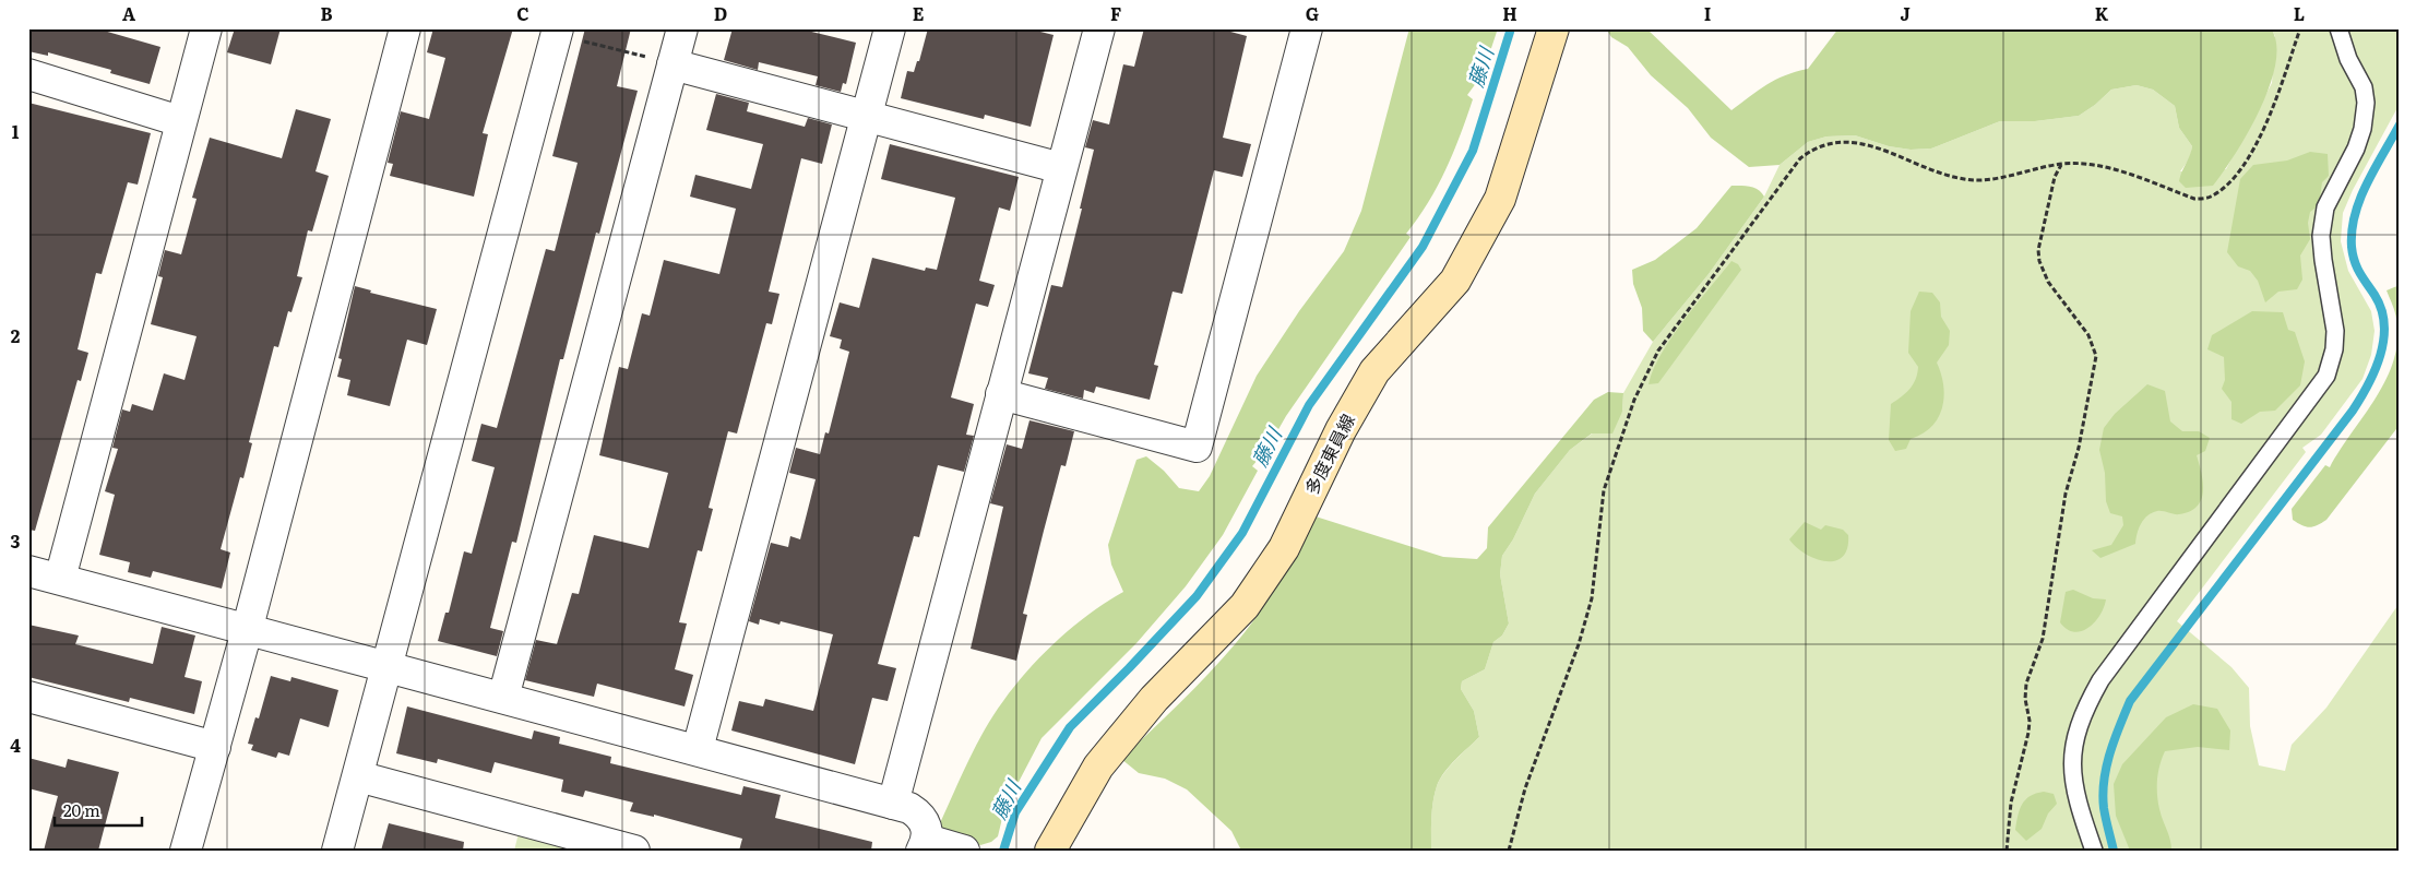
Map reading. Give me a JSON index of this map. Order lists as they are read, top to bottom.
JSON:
{
  "streets": {
    "main road": ["多度東員線"]
  },
  "water": ["藤川"],
  "scale_bar": "20 m",
  "grid": {
    "columns": [
      "A",
      "B",
      "C",
      "D",
      "E",
      "F",
      "G",
      "H",
      "I",
      "J",
      "K",
      "L"
    ],
    "rows": [
      "1",
      "2",
      "3",
      "4"
    ]
  }
}
